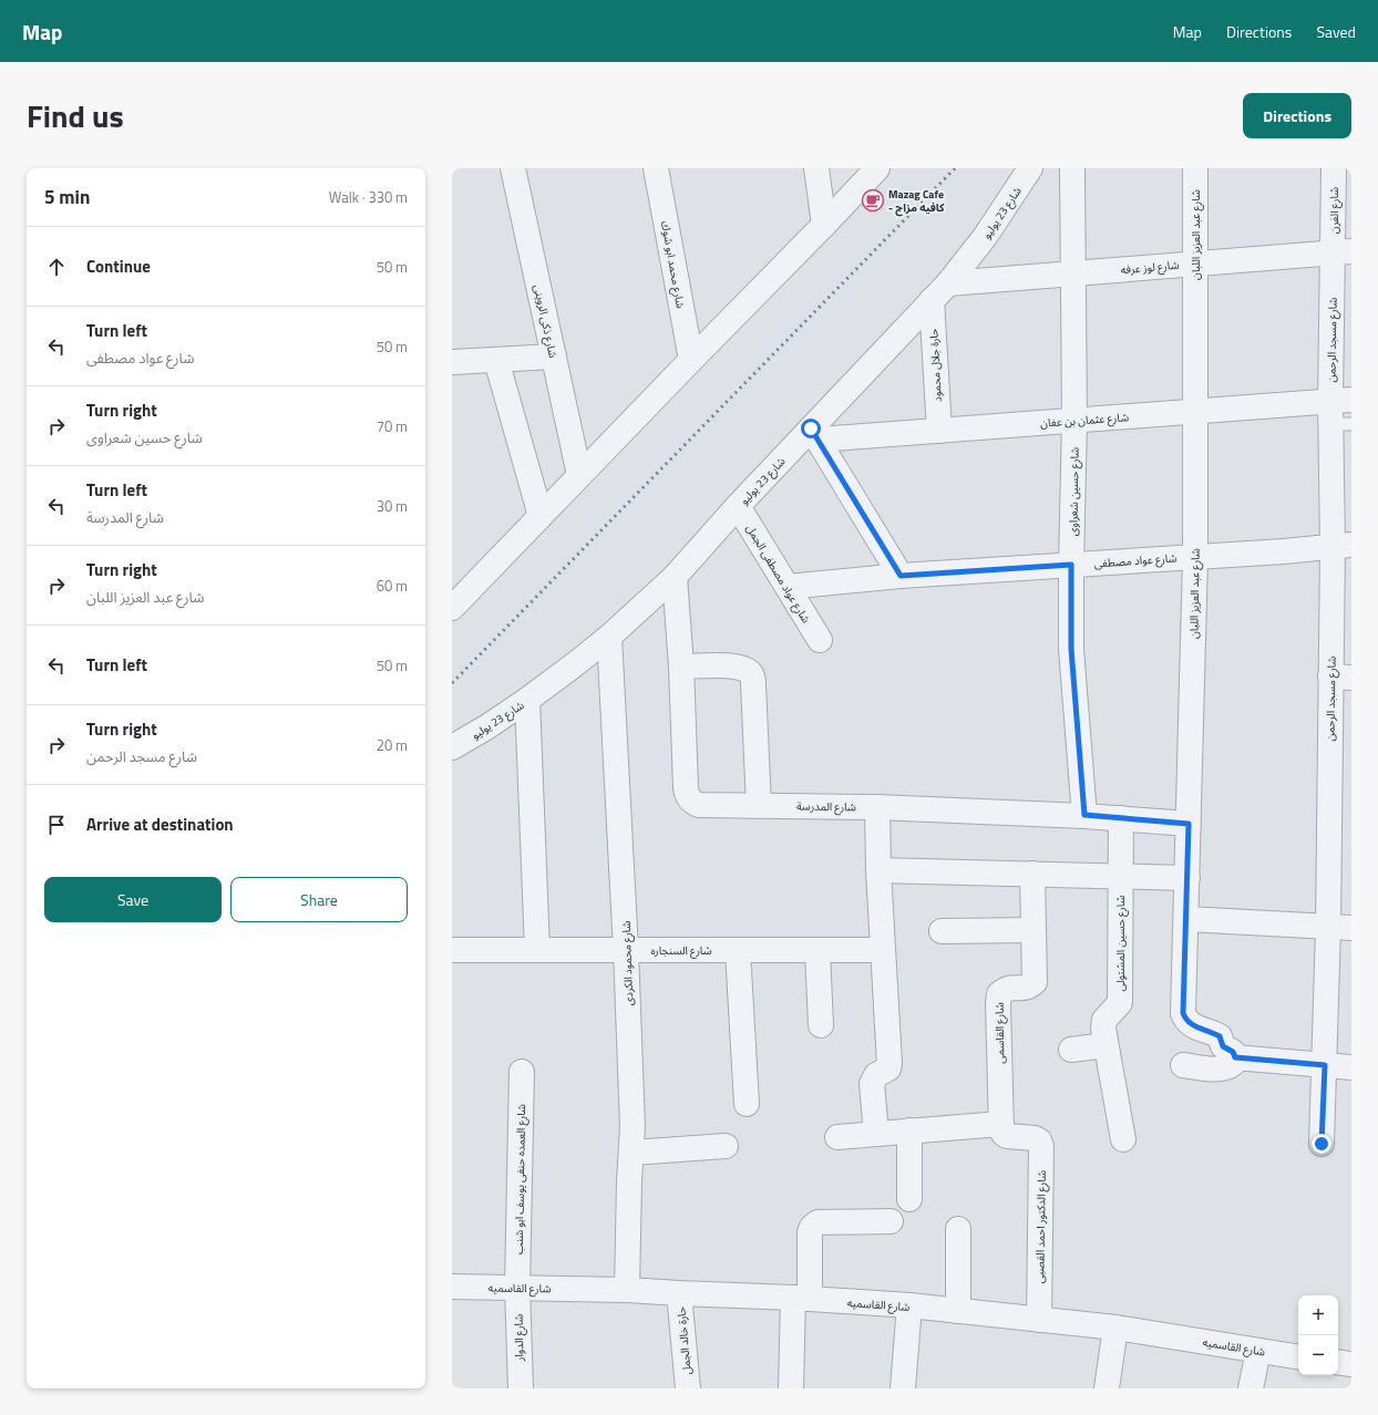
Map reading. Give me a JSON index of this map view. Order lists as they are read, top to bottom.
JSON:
{
  "streets": {
    "street": [
      "شارع الفرن",
      "شارع 23 يوليو",
      "شارع عبد العزيز اللبان",
      "شارع محمد ابو شوك",
      "شارع لوز عرفه",
      "شارع ذكى الروينى",
      "شارع مسجد الرحمن",
      "حارة جلال محمود",
      "شارع عثمان بن عفان",
      "شارع حسين شعراوى",
      "شارع عواد مصطفى",
      "شارع عواد مصطفى الجمل",
      "شارع المدرسة",
      "شارع حسين المشتولى",
      "شارع السنجاره",
      "شارع محمود الكردى",
      "شارع القاسمى",
      "شارع العمده حنفى يوسف ابو شنب",
      "شارع الدكتور احمد القصبى",
      "شارع القاسميه",
      "شارع الدوار",
      "حارة خالد الجمل"
    ]
  },
  "crossings": [
    ["شارع الفرن", "شارع لوز عرفه"],
    ["شارع الفرن", "شارع مسجد الرحمن"],
    ["شارع 23 يوليو", "شارع لوز عرفه"],
    ["شارع 23 يوليو", "حارة جلال محمود"],
    ["شارع 23 يوليو", "شارع عثمان بن عفان"],
    ["شارع 23 يوليو", "شارع عواد مصطفى الجمل"],
    ["شارع 23 يوليو", "شارع المدرسة"],
    ["شارع 23 يوليو", "شارع محمود الكردى"],
    ["شارع عبد العزيز اللبان", "شارع لوز عرفه"],
    ["شارع عبد العزيز اللبان", "شارع عثمان بن عفان"],
    ["شارع عبد العزيز اللبان", "شارع عواد مصطفى"],
    ["شارع عبد العزيز اللبان", "شارع المدرسة"],
    ["شارع لوز عرفه", "شارع مسجد الرحمن"],
    ["شارع لوز عرفه", "حارة جلال محمود"],
    ["شارع لوز عرفه", "شارع حسين شعراوى"],
    ["شارع مسجد الرحمن", "شارع عثمان بن عفان"],
    ["شارع مسجد الرحمن", "شارع عواد مصطفى"],
    ["حارة جلال محمود", "شارع عثمان بن عفان"],
    ["شارع عثمان بن عفان", "شارع حسين شعراوى"],
    ["شارع حسين شعراوى", "شارع عواد مصطفى"],
    ["شارع حسين شعراوى", "شارع المدرسة"],
    ["شارع عواد مصطفى", "شارع عواد مصطفى الجمل"],
    ["شارع المدرسة", "شارع حسين المشتولى"],
    ["شارع السنجاره", "شارع محمود الكردى"],
    ["شارع محمود الكردى", "شارع القاسميه"],
    ["شارع القاسمى", "شارع الدكتور احمد القصبى"],
    ["شارع العمده حنفى يوسف ابو شنب", "شارع القاسميه"],
    ["شارع العمده حنفى يوسف ابو شنب", "شارع الدوار"],
    ["شارع الدكتور احمد القصبى", "شارع القاسميه"],
    ["شارع القاسميه", "شارع الدوار"],
    ["شارع القاسميه", "حارة خالد الجمل"]
  ],
  "places": {
    "cafe": ["Mazag Cafe - كافيه مزاج"]
  },
  "page": {
    "header": "Map",
    "nav": ["Map", "Directions", "Saved"],
    "title": "Find us",
    "buttons": [
      "Directions",
      ["Save", "Share"]
    ],
    "heading": ["5 min", "Walk · 330 m"],
    "list": [
      ["Continue", "50 m"],
      ["Turn left", "شارع عواد مصطفى", "50 m"],
      ["Turn right", "شارع حسين شعراوى", "70 m"],
      ["Turn left", "شارع المدرسة", "30 m"],
      ["Turn right", "شارع عبد العزيز اللبان", "60 m"],
      ["Turn left", "50 m"],
      ["Turn right", "شارع مسجد الرحمن", "20 m"],
      "Arrive at destination"
    ],
    "map_buttons": ["+", "−"]
  }
}
